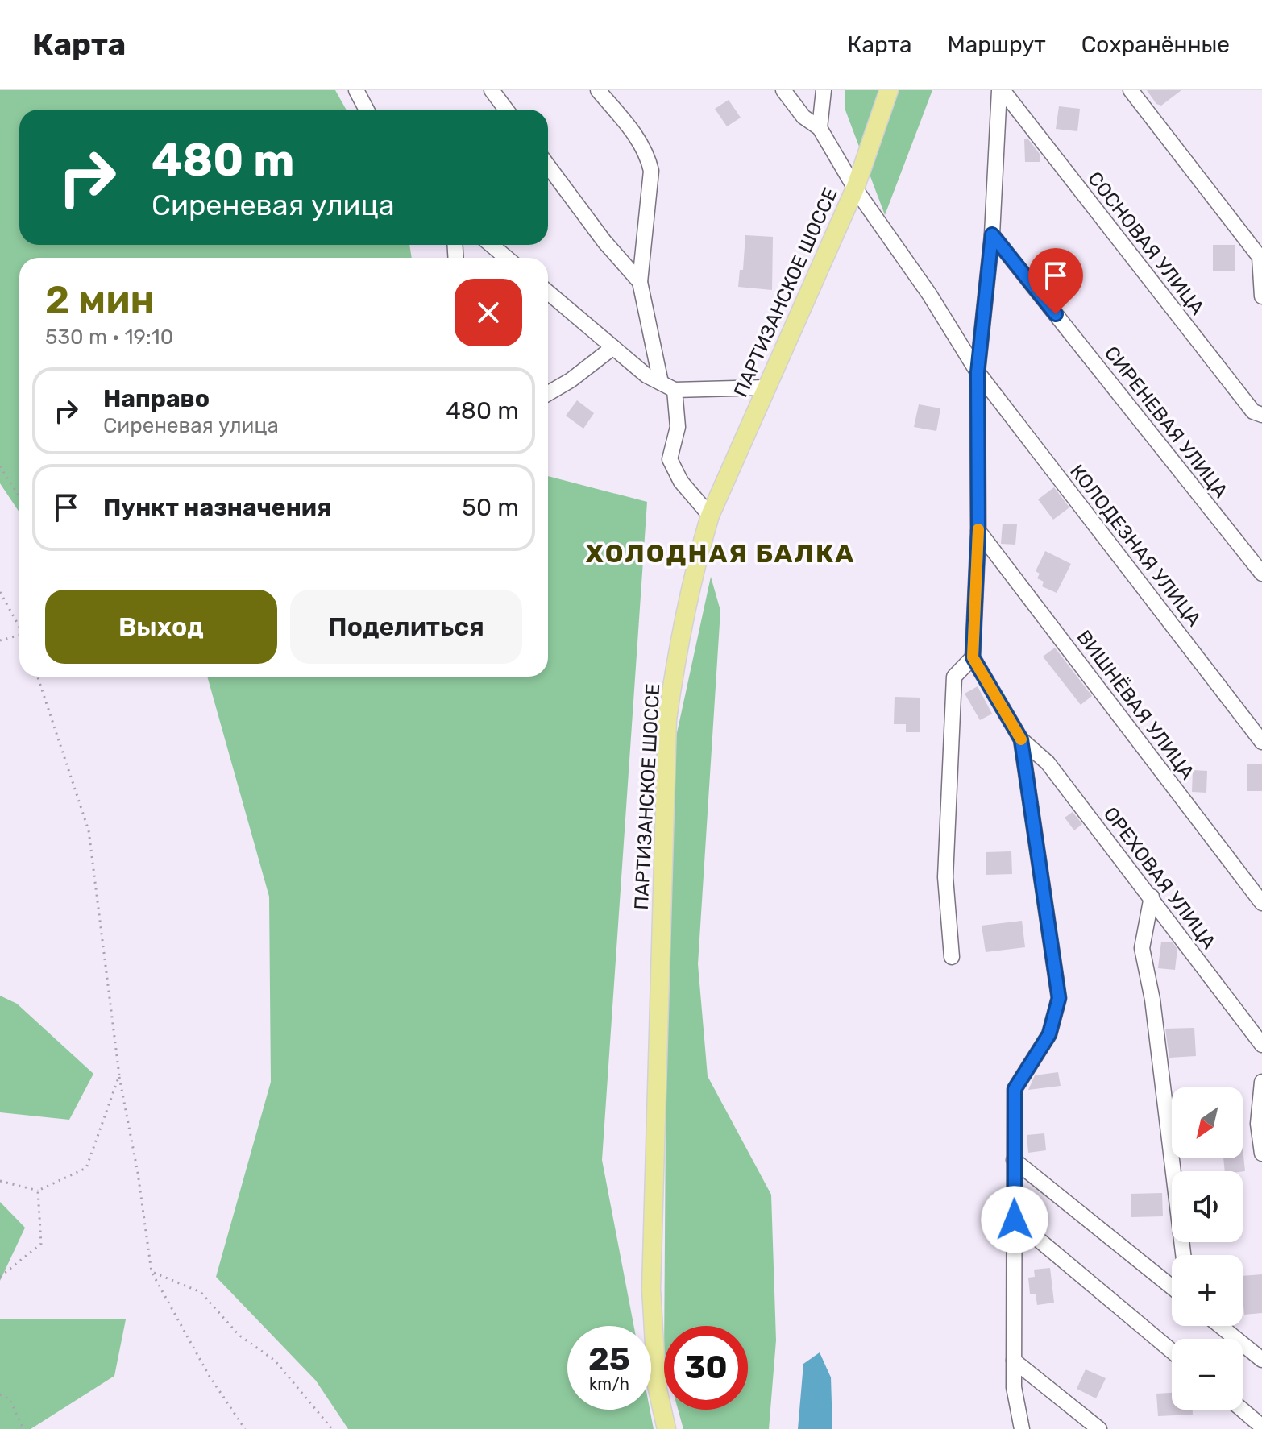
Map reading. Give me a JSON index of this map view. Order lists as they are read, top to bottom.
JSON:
{
  "streets": {
    "main road": ["ПАРТИЗАНСКОЕ ШОССЕ"],
    "street": [
      "СОСНОВАЯ УЛИЦА",
      "СИРЕНЕВАЯ УЛИЦА",
      "КОЛОДЕЗНАЯ УЛИЦА",
      "ВИШНЁВАЯ УЛИЦА",
      "ОРЕХОВАЯ УЛИЦА"
    ]
  },
  "crossings": [
    ["ПАРТИЗАНСКОЕ ШОССЕ", "КОЛОДЕЗНАЯ УЛИЦА"]
  ],
  "districts": ["ХОЛОДНАЯ БАЛКА"],
  "north": "bottom left",
  "page": {
    "header": "Карта",
    "nav": ["Карта", "Маршрут", "Сохранённые"],
    "turn": ["480 m", "Сиреневая улица"],
    "heading": ["2 мин", "530 m · 19:10"],
    "list": [
      {
        "name": "Направо",
        "note": "Сиреневая улица",
        "value": "480 m"
      },
      {
        "name": "Пункт назначения",
        "value": "50 m"
      }
    ],
    "buttons": ["Выход", "Поделиться"],
    "map_buttons": ["+", "−"],
    "speed": "25 km/h",
    "limit": "30"
  }
}
